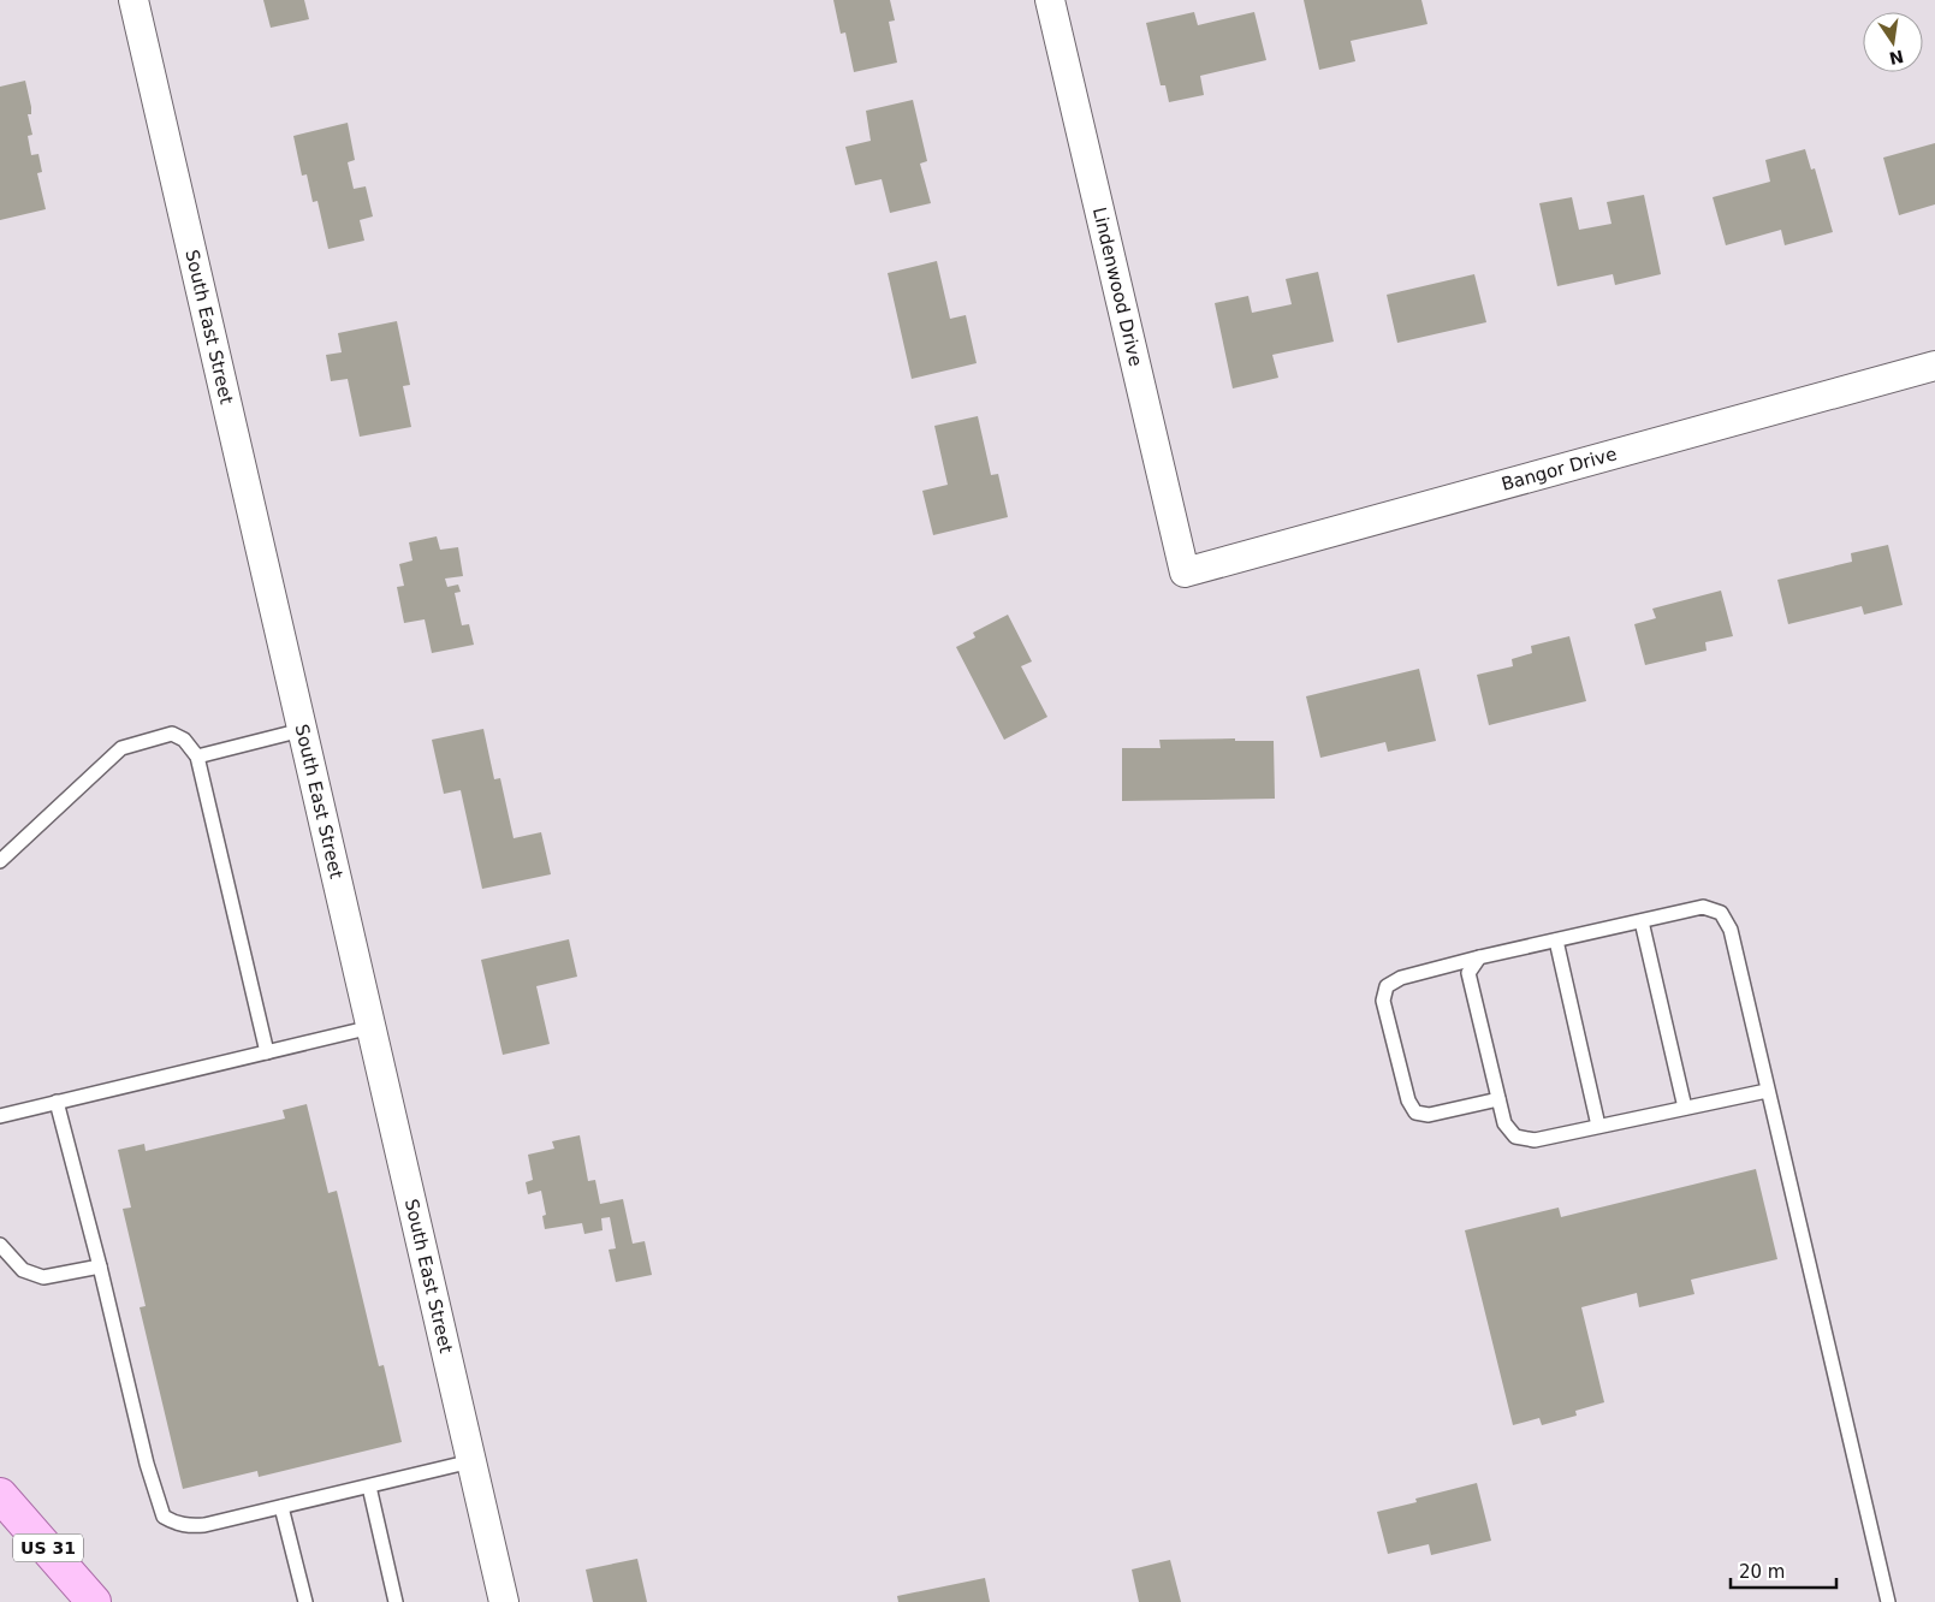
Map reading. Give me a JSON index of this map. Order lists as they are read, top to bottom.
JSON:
{
  "streets": {
    "main road": ["US 31"],
    "street": ["Lindenwood Drive", "South East Street", "Bangor Drive"]
  },
  "crossings": [
    ["Lindenwood Drive", "Bangor Drive"]
  ],
  "scale_bar": "20 m",
  "north": "bottom"
}
